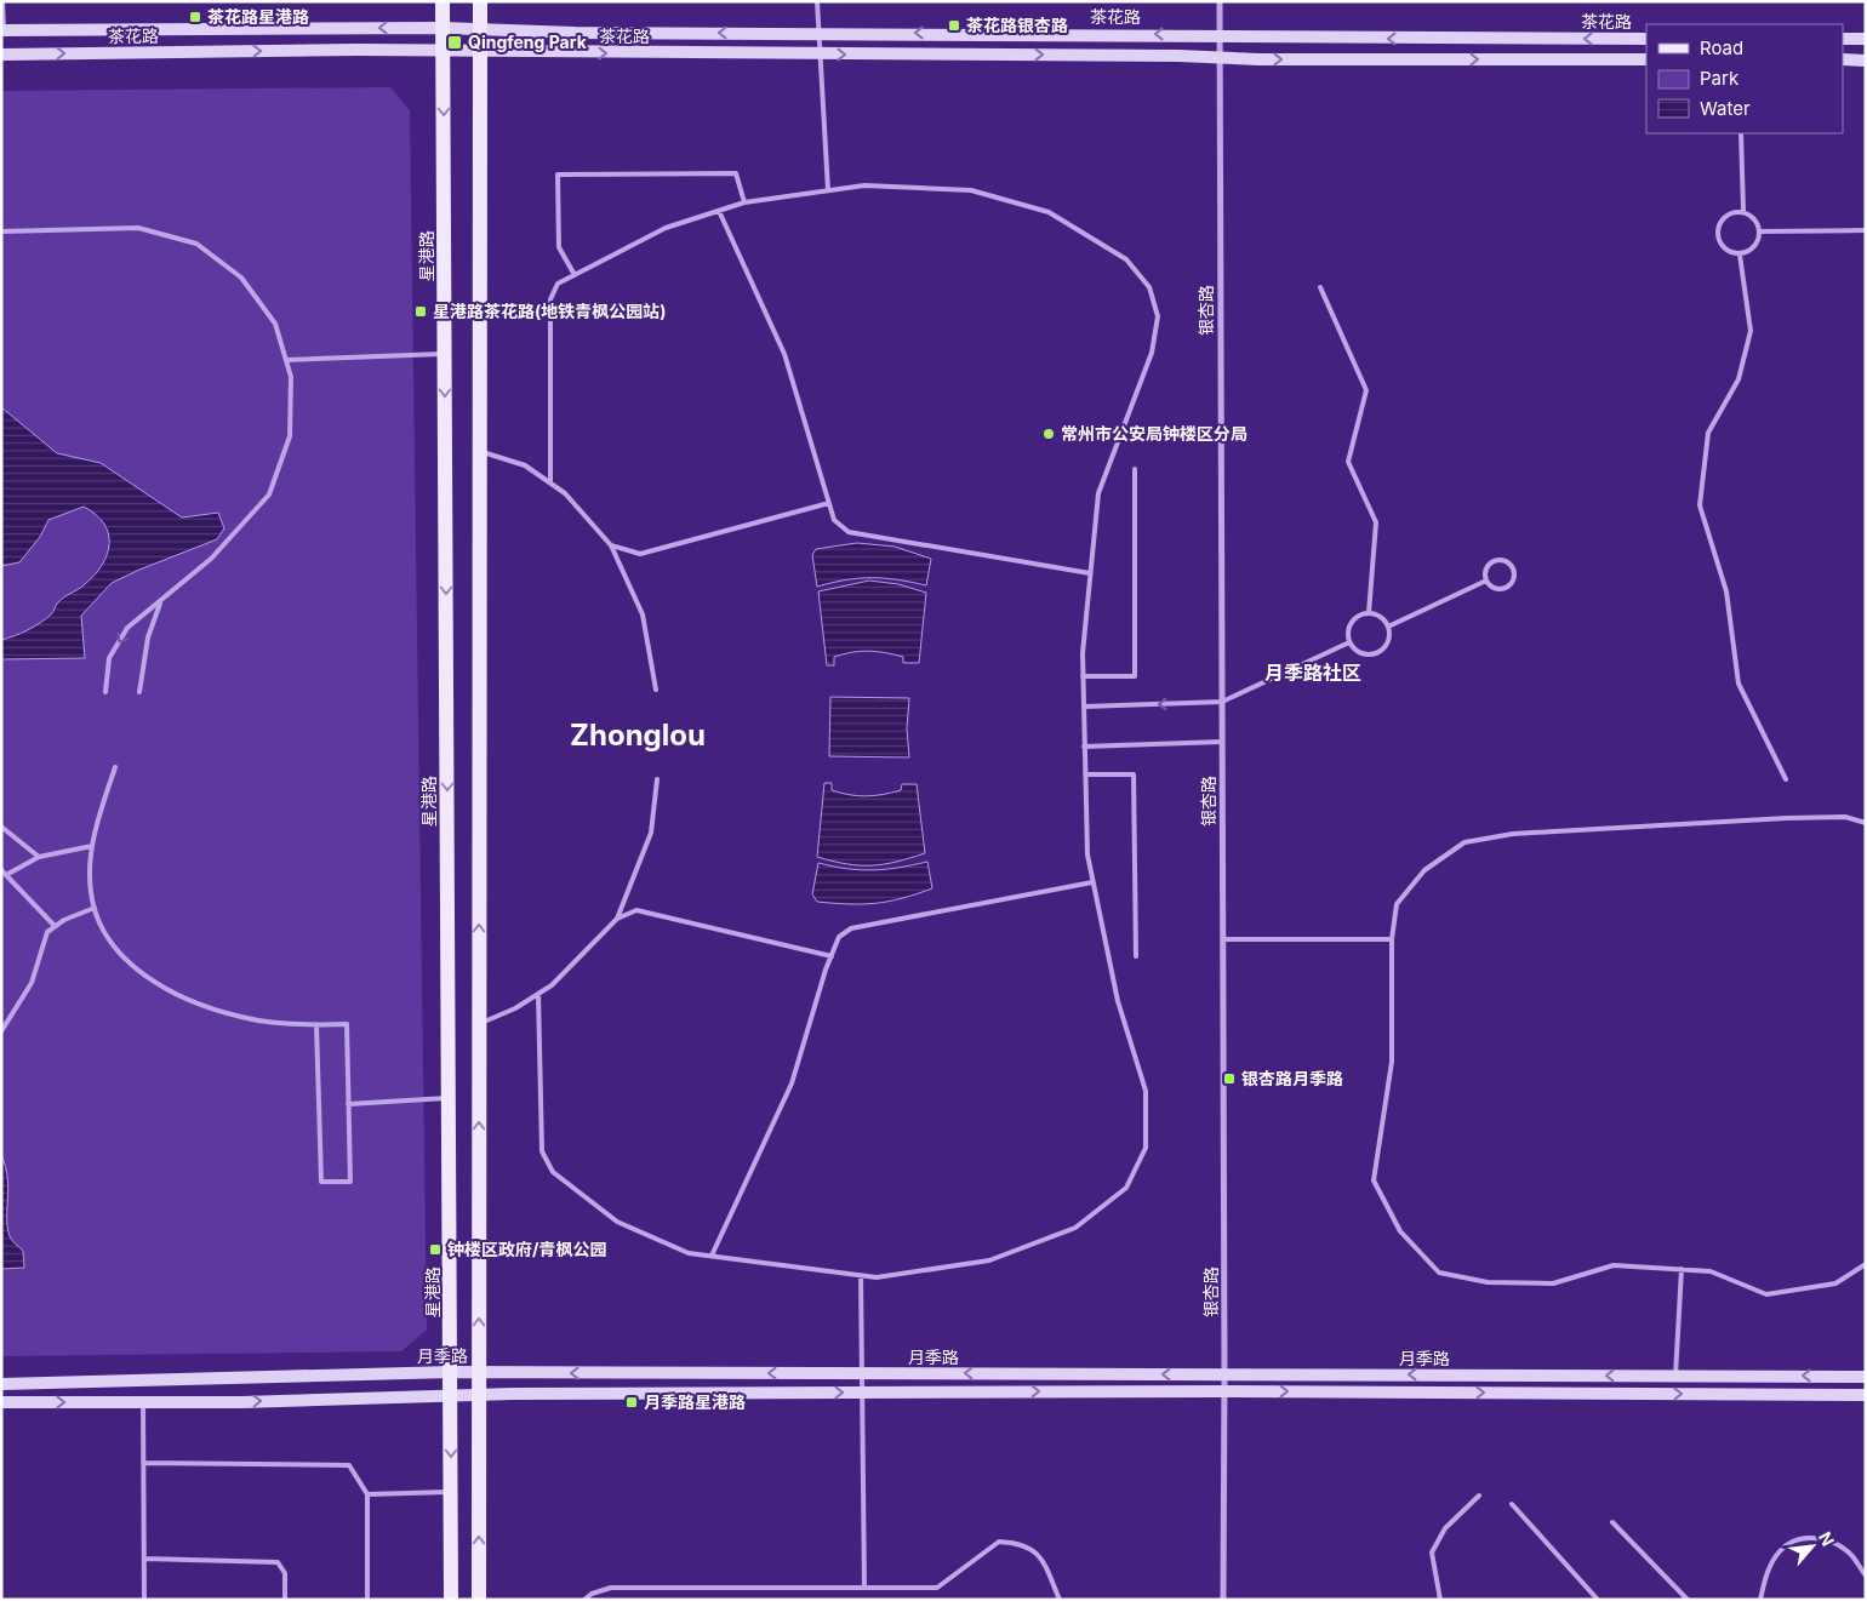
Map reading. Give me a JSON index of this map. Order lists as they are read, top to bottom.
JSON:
{
  "streets": {
    "main road": ["星港路"],
    "street": ["茶花路", "银杏路", "月季路"]
  },
  "crossings": [
    ["茶花路", "星港路"],
    ["茶花路", "银杏路"],
    ["星港路", "月季路"],
    ["银杏路", "月季路"]
  ],
  "districts": ["月季路社区", "Zhonglou"],
  "places": {
    "transit": [
      "茶花路星港路",
      "茶花路银杏路",
      "Qingfeng Park",
      "星港路茶花路(地铁青枫公园站)",
      "银杏路月季路",
      "钟楼区政府/青枫公园",
      "月季路星港路"
    ],
    "other": ["常州市公安局钟楼区分局"]
  },
  "legend": ["Road", "Park", "Water"],
  "north": "top right"
}
